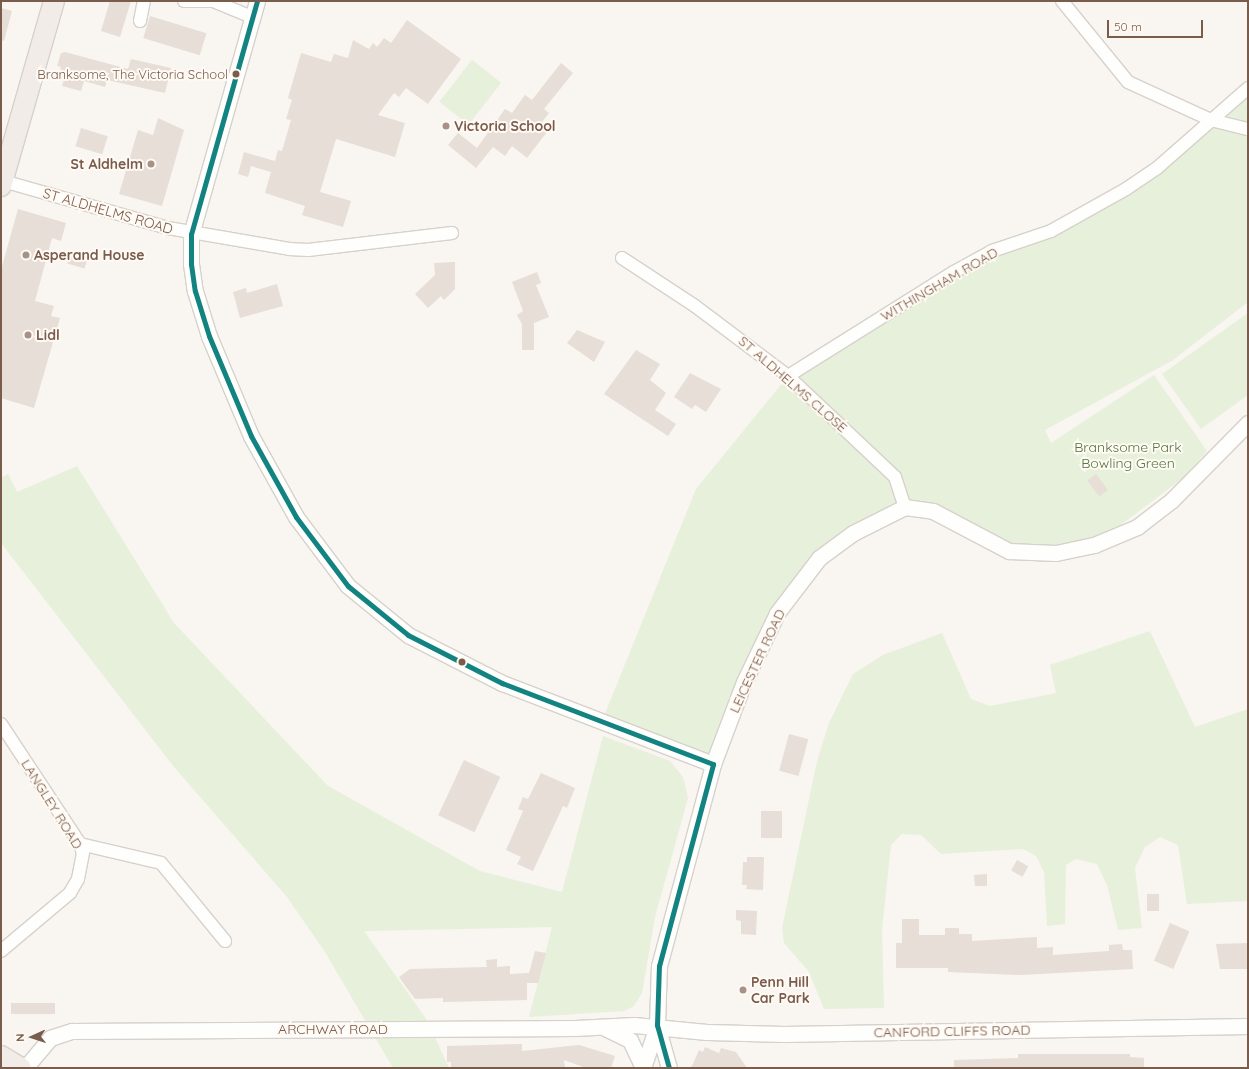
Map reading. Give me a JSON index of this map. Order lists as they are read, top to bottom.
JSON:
{
  "streets": {
    "street": [
      "ST ALDHELMS ROAD",
      "WITHINGHAM ROAD",
      "ST ALDHELMS CLOSE",
      "LEICESTER ROAD",
      "LANGLEY ROAD",
      "ARCHWAY ROAD",
      "CANFORD CLIFFS ROAD"
    ]
  },
  "crossings": [
    ["WITHINGHAM ROAD", "ST ALDHELMS CLOSE"],
    ["ST ALDHELMS CLOSE", "LEICESTER ROAD"],
    ["LEICESTER ROAD", "ARCHWAY ROAD"],
    ["LEICESTER ROAD", "CANFORD CLIFFS ROAD"],
    ["ARCHWAY ROAD", "CANFORD CLIFFS ROAD"]
  ],
  "parks": ["Branksome Park Bowling Green"],
  "places": [
    "Branksome, The Victoria School",
    "Victoria School",
    "St Aldhelm",
    "Asperand House",
    "Lidl",
    "Penn Hill Car Park"
  ],
  "scale_bar": "50 m",
  "north": "left"
}
